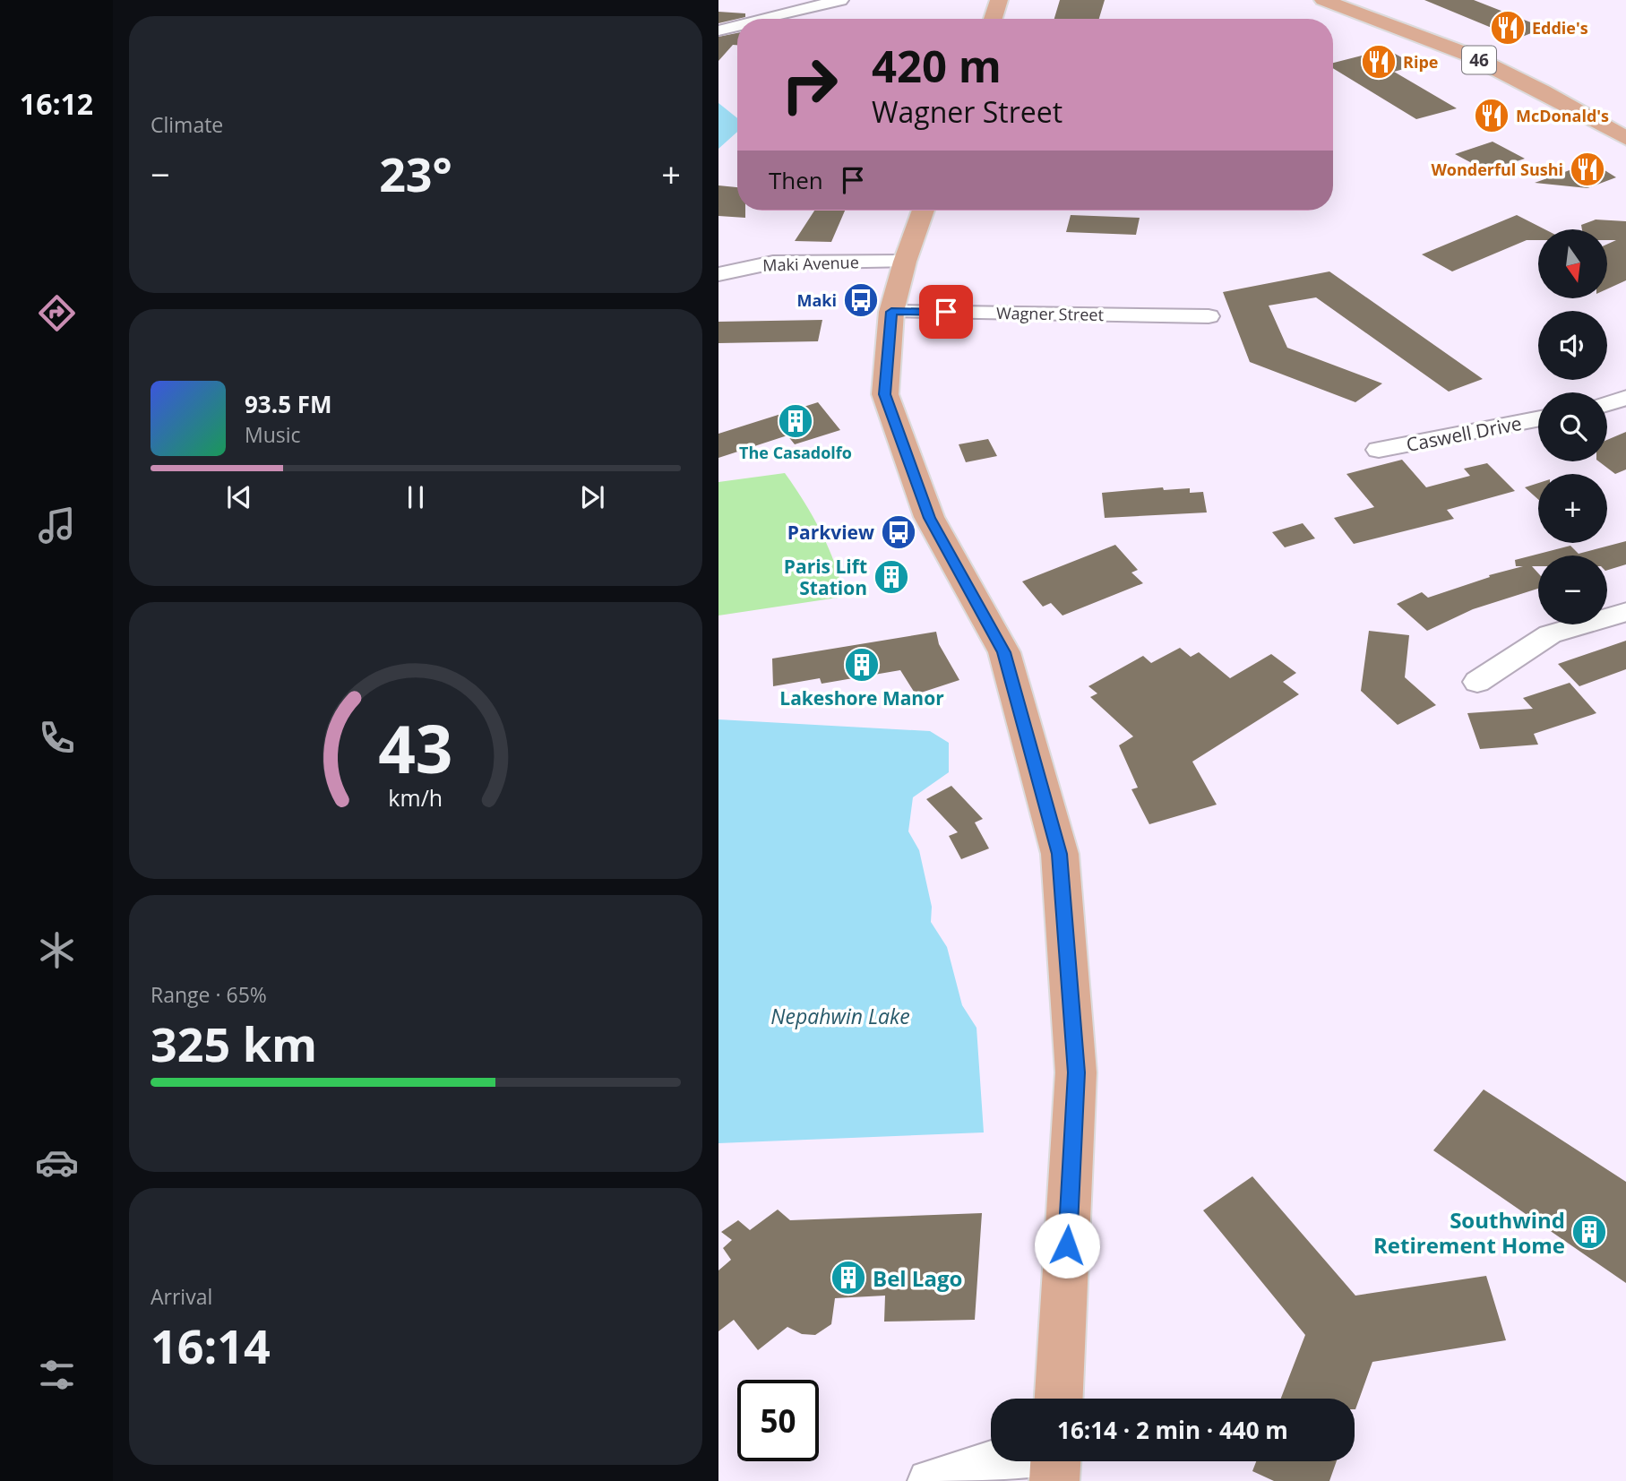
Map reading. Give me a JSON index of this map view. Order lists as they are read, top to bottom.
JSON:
{
  "streets": {
    "main road": ["46"],
    "street": ["Maki Avenue", "Wagner Street", "Caswell Drive"]
  },
  "water": ["Nepahwin Lake"],
  "places": {
    "restaurant": [
      "Eddie's",
      "Ripe",
      "McDonald's",
      "Wonderful Sushi"
    ],
    "bus stop": ["Maki", "Parkview"],
    "building": [
      "The Casadolfo",
      "Paris Lift Station",
      "Lakeshore Manor",
      "Southwind Retirement Home",
      "Bel Lago"
    ]
  },
  "north": "bottom",
  "page": {
    "tabs": "16:12",
    "tile": [
      "Climate",
      ["Range · 65%", "325 km"],
      ["Arrival", "16:14"]
    ],
    "turn": ["420 m", "Wagner Street"],
    "heat": ["−", "23°", "+"],
    "then": "Then",
    "map_buttons": ["+", "−"],
    "song": ["93.5 FM", "Music"],
    "limit": "50",
    "trip": "16:14 · 2 min · 440 m",
    "gauge": ["43", "km/h"]
  }
}
